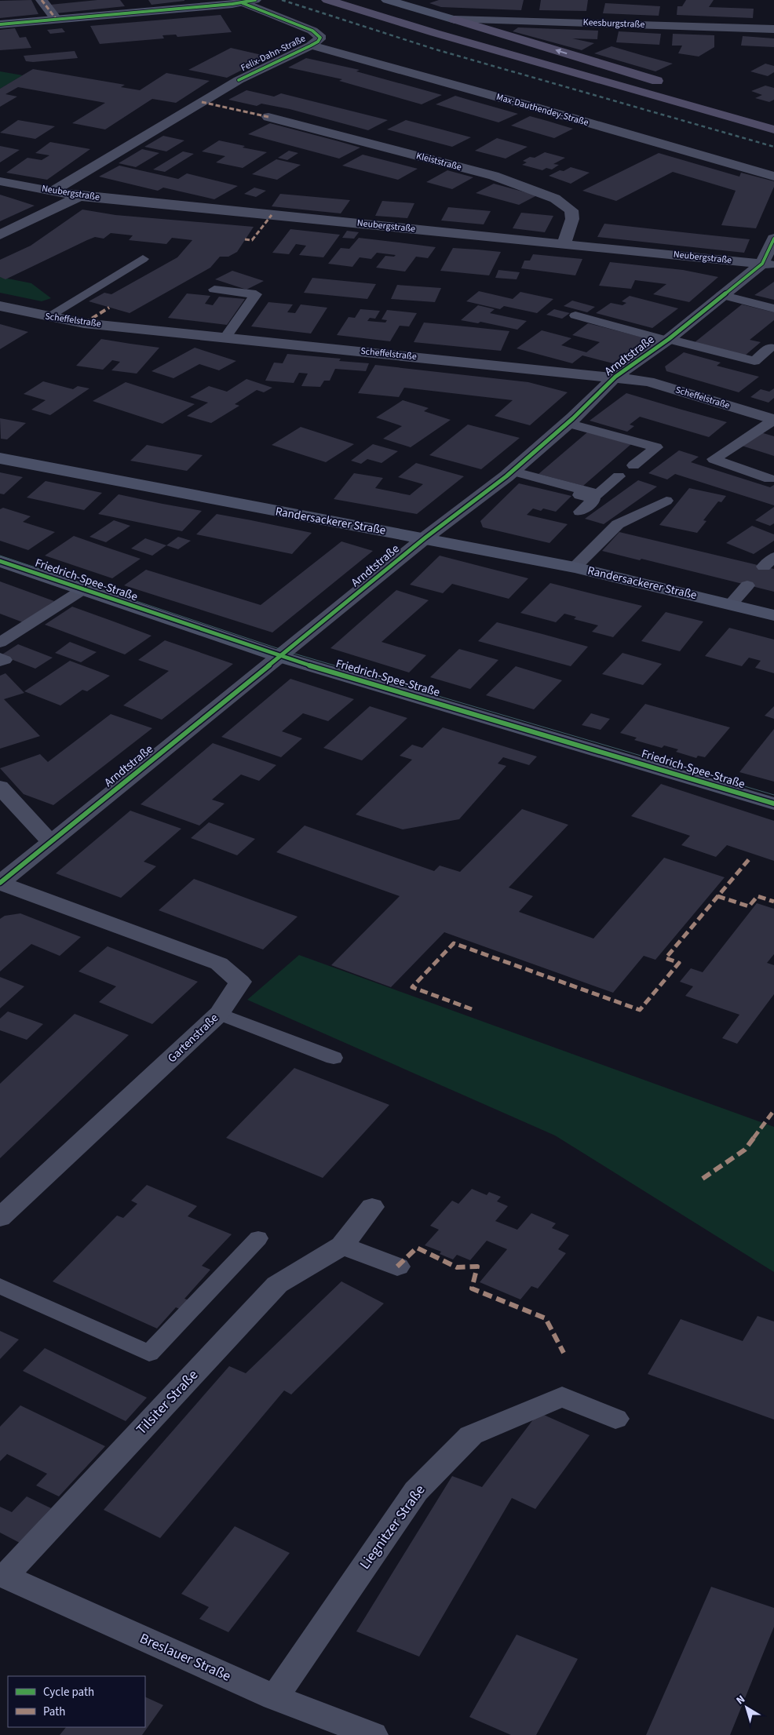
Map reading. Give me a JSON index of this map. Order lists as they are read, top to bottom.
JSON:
{
  "streets": {
    "street": [
      "Keesburgstraße",
      "Felix-Dahn-Straße",
      "Max-Dauthendey-Straße",
      "Kleiststraße",
      "Neubergstraße",
      "Scheffelstraße",
      "Arndtstraße",
      "Randersackerer Straße",
      "Friedrich-Spee-Straße",
      "Gartenstraße",
      "Tilsiter Straße",
      "Liegnitzer Straße",
      "Breslauer Straße"
    ]
  },
  "crossings": [
    ["Felix-Dahn-Straße", "Max-Dauthendey-Straße"],
    ["Felix-Dahn-Straße", "Neubergstraße"],
    ["Kleiststraße", "Neubergstraße"],
    ["Neubergstraße", "Arndtstraße"],
    ["Scheffelstraße", "Arndtstraße"],
    ["Arndtstraße", "Randersackerer Straße"],
    ["Arndtstraße", "Friedrich-Spee-Straße"],
    ["Arndtstraße", "Gartenstraße"],
    ["Tilsiter Straße", "Breslauer Straße"],
    ["Liegnitzer Straße", "Breslauer Straße"]
  ],
  "legend": ["Cycle path", "Path"],
  "north": "top left"
}
